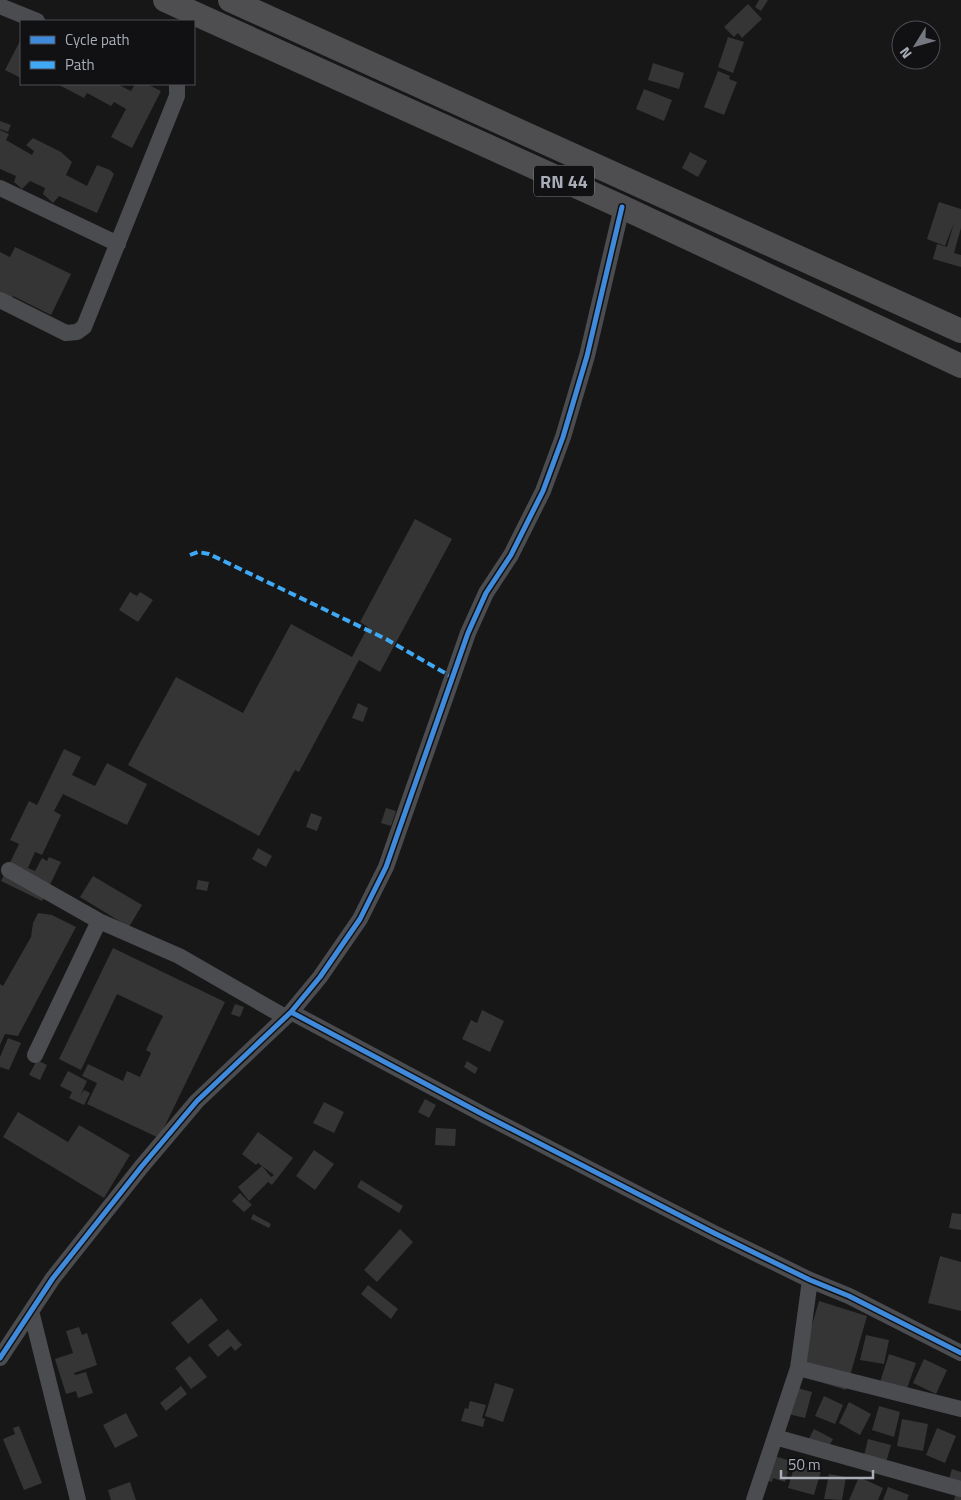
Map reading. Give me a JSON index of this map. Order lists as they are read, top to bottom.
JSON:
{
  "streets": {
    "highway": ["RN 44"]
  },
  "legend": ["Cycle path", "Path"],
  "scale_bar": "50 m",
  "north": "bottom left"
}
